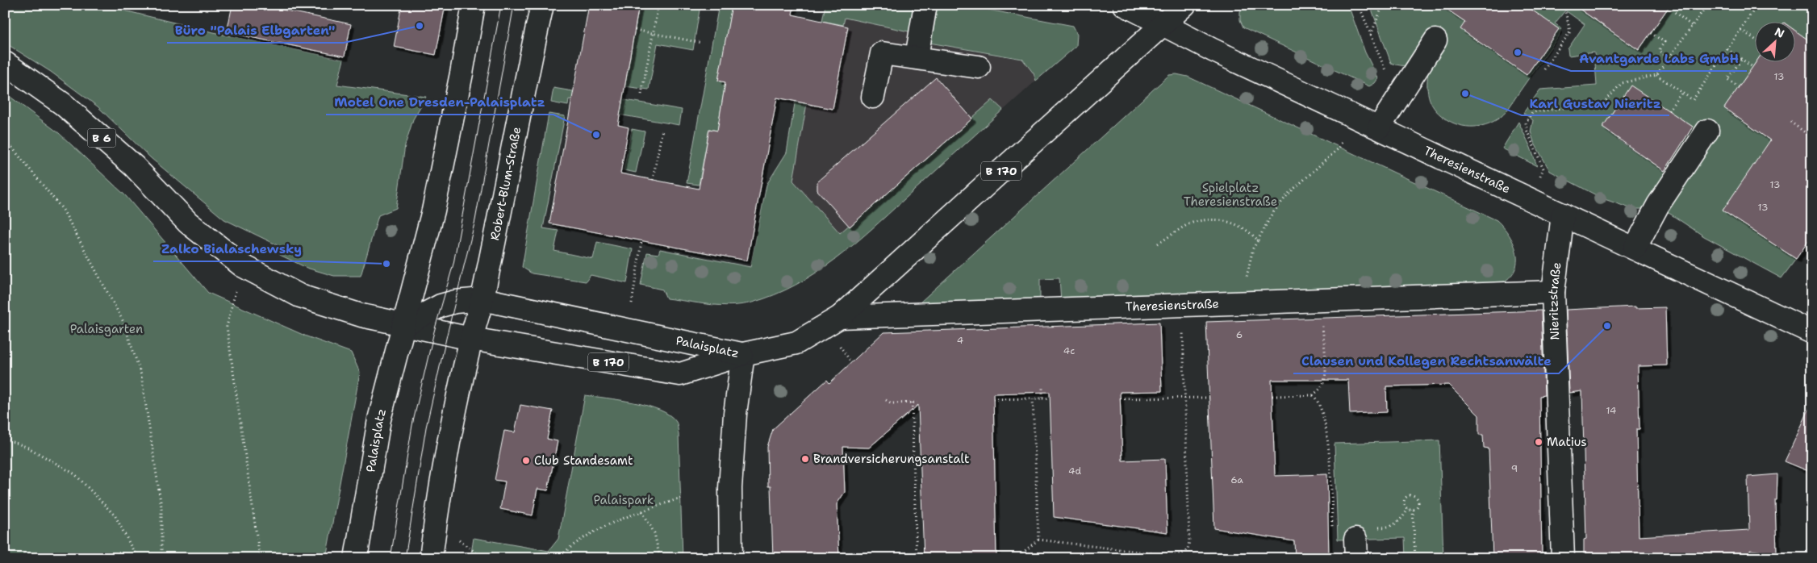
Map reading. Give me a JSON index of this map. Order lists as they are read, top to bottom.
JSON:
{
  "streets": {
    "main road": [
      "B 6",
      "Theresienstraße",
      "B 170",
      "Robert-Blum-Straße",
      "Nieritzstraße",
      "Palaisplatz"
    ]
  },
  "crossings": [
    ["B 6", "Palaisplatz"],
    ["Theresienstraße", "B 170"],
    ["Theresienstraße", "Nieritzstraße"],
    ["B 170", "Palaisplatz"],
    ["Robert-Blum-Straße", "Palaisplatz"]
  ],
  "parks": ["Spielplatz Theresienstraße", "Palaisgarten", "Palaispark"],
  "places": [
    "Büro \"Palais Elbgarten\"",
    "Avantgarde Labs GmbH",
    "Karl Gustav Nieritz",
    "Motel One Dresden-Palaisplatz",
    "Zalko Bialaschewsky",
    "Clausen und Kollegen Rechtsanwälte",
    "Matius",
    "Brandversicherungsanstalt",
    "Club Standesamt"
  ],
  "house_numbers": [
    "13",
    "13",
    "13",
    "6",
    "4",
    "4c",
    "14",
    "9",
    "4d",
    "6a"
  ],
  "north": "top right"
}
